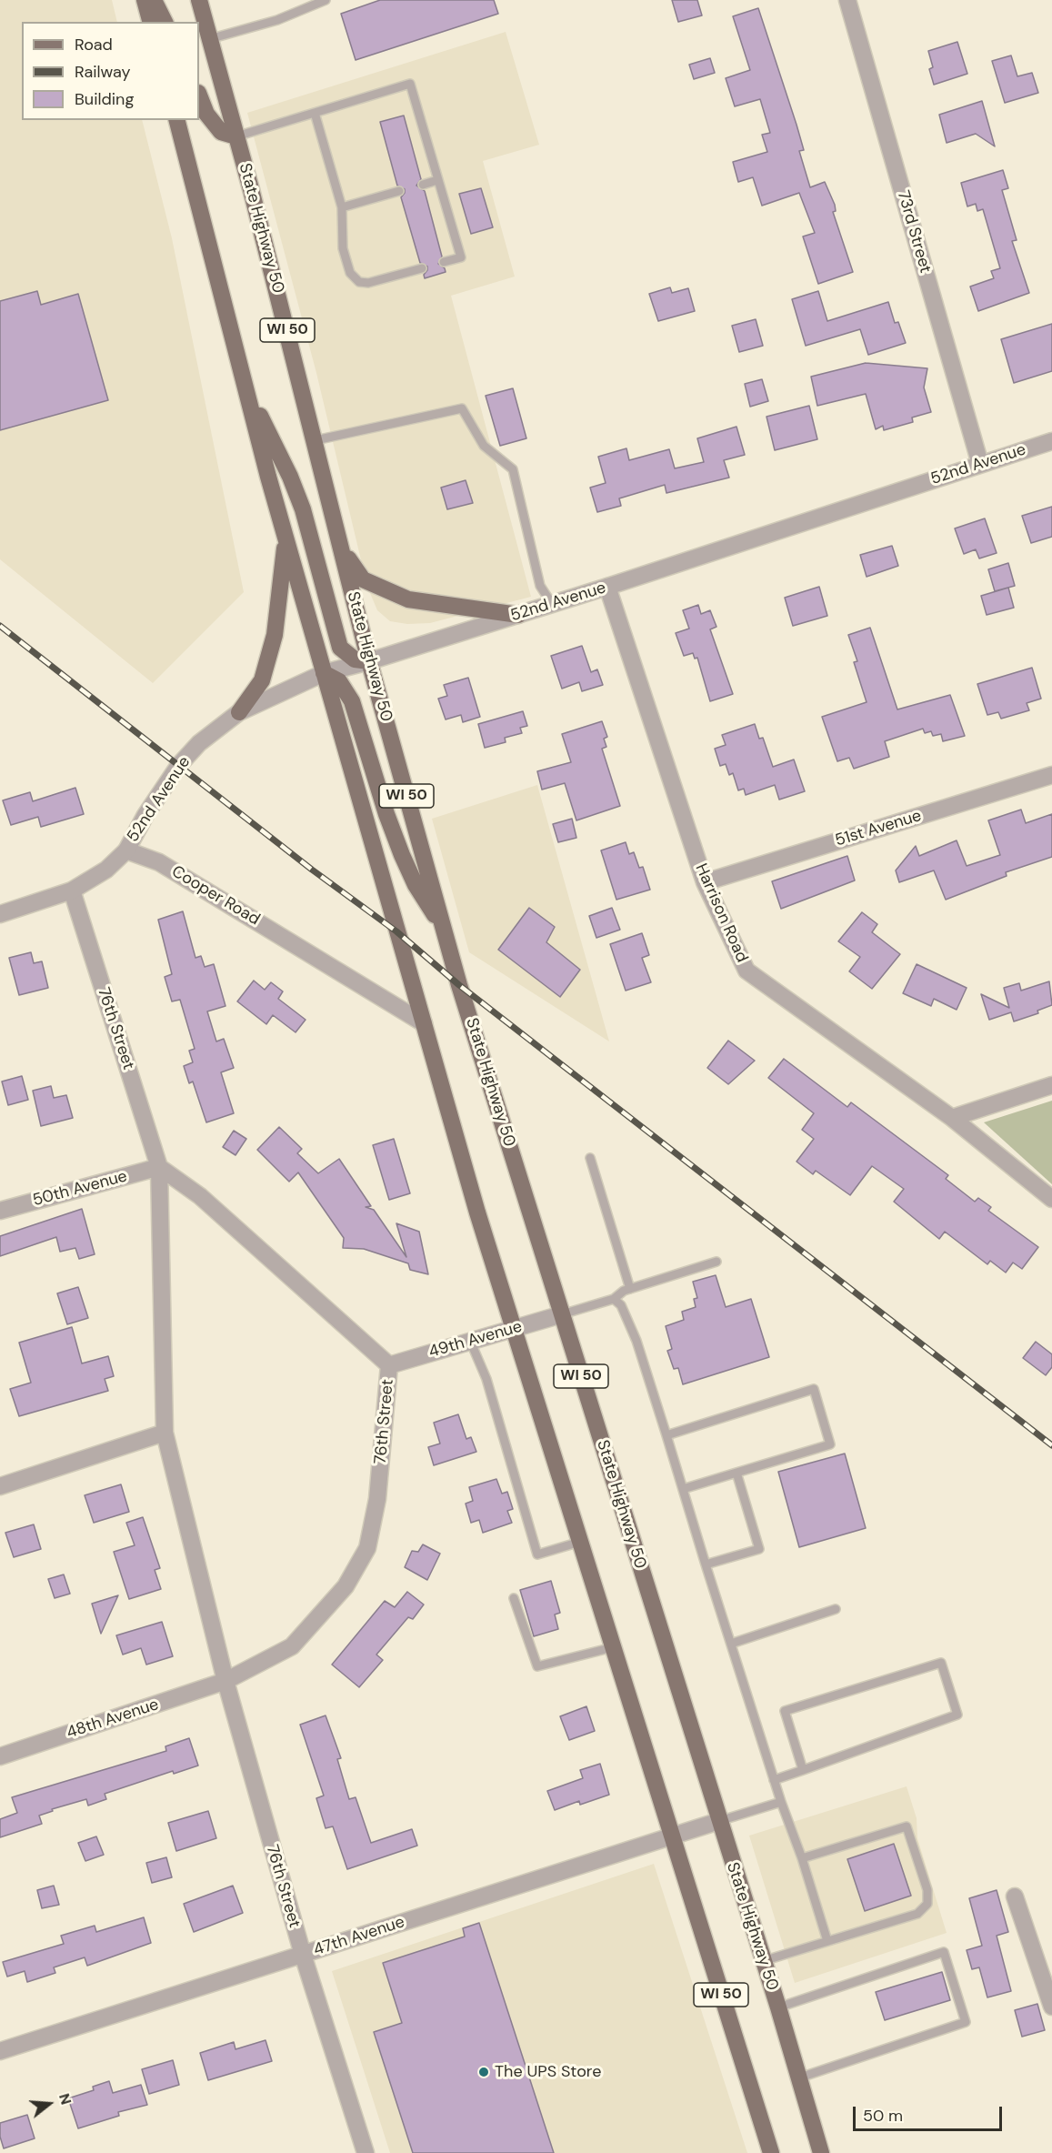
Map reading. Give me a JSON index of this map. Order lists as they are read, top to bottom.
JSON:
{
  "streets": {
    "main road": ["State Highway 50", "WI 50"],
    "street": [
      "73rd Street",
      "52nd Avenue",
      "51st Avenue",
      "Cooper Road",
      "Harrison Road",
      "76th Street",
      "50th Avenue",
      "49th Avenue",
      "48th Avenue",
      "47th Avenue"
    ]
  },
  "crossings": [
    ["State Highway 50", "52nd Avenue"],
    ["State Highway 50", "49th Avenue"],
    ["State Highway 50", "47th Avenue"],
    ["73rd Street", "52nd Avenue"],
    ["WI 50", "52nd Avenue"],
    ["WI 50", "Cooper Road"],
    ["WI 50", "49th Avenue"],
    ["WI 50", "47th Avenue"],
    ["52nd Avenue", "Cooper Road"],
    ["52nd Avenue", "Harrison Road"],
    ["51st Avenue", "Harrison Road"],
    ["76th Street", "50th Avenue"],
    ["76th Street", "49th Avenue"],
    ["76th Street", "48th Avenue"],
    ["76th Street", "47th Avenue"]
  ],
  "places": ["The UPS Store"],
  "legend": ["Road", "Railway", "Building"],
  "scale_bar": "50 m",
  "north": "right"
}
